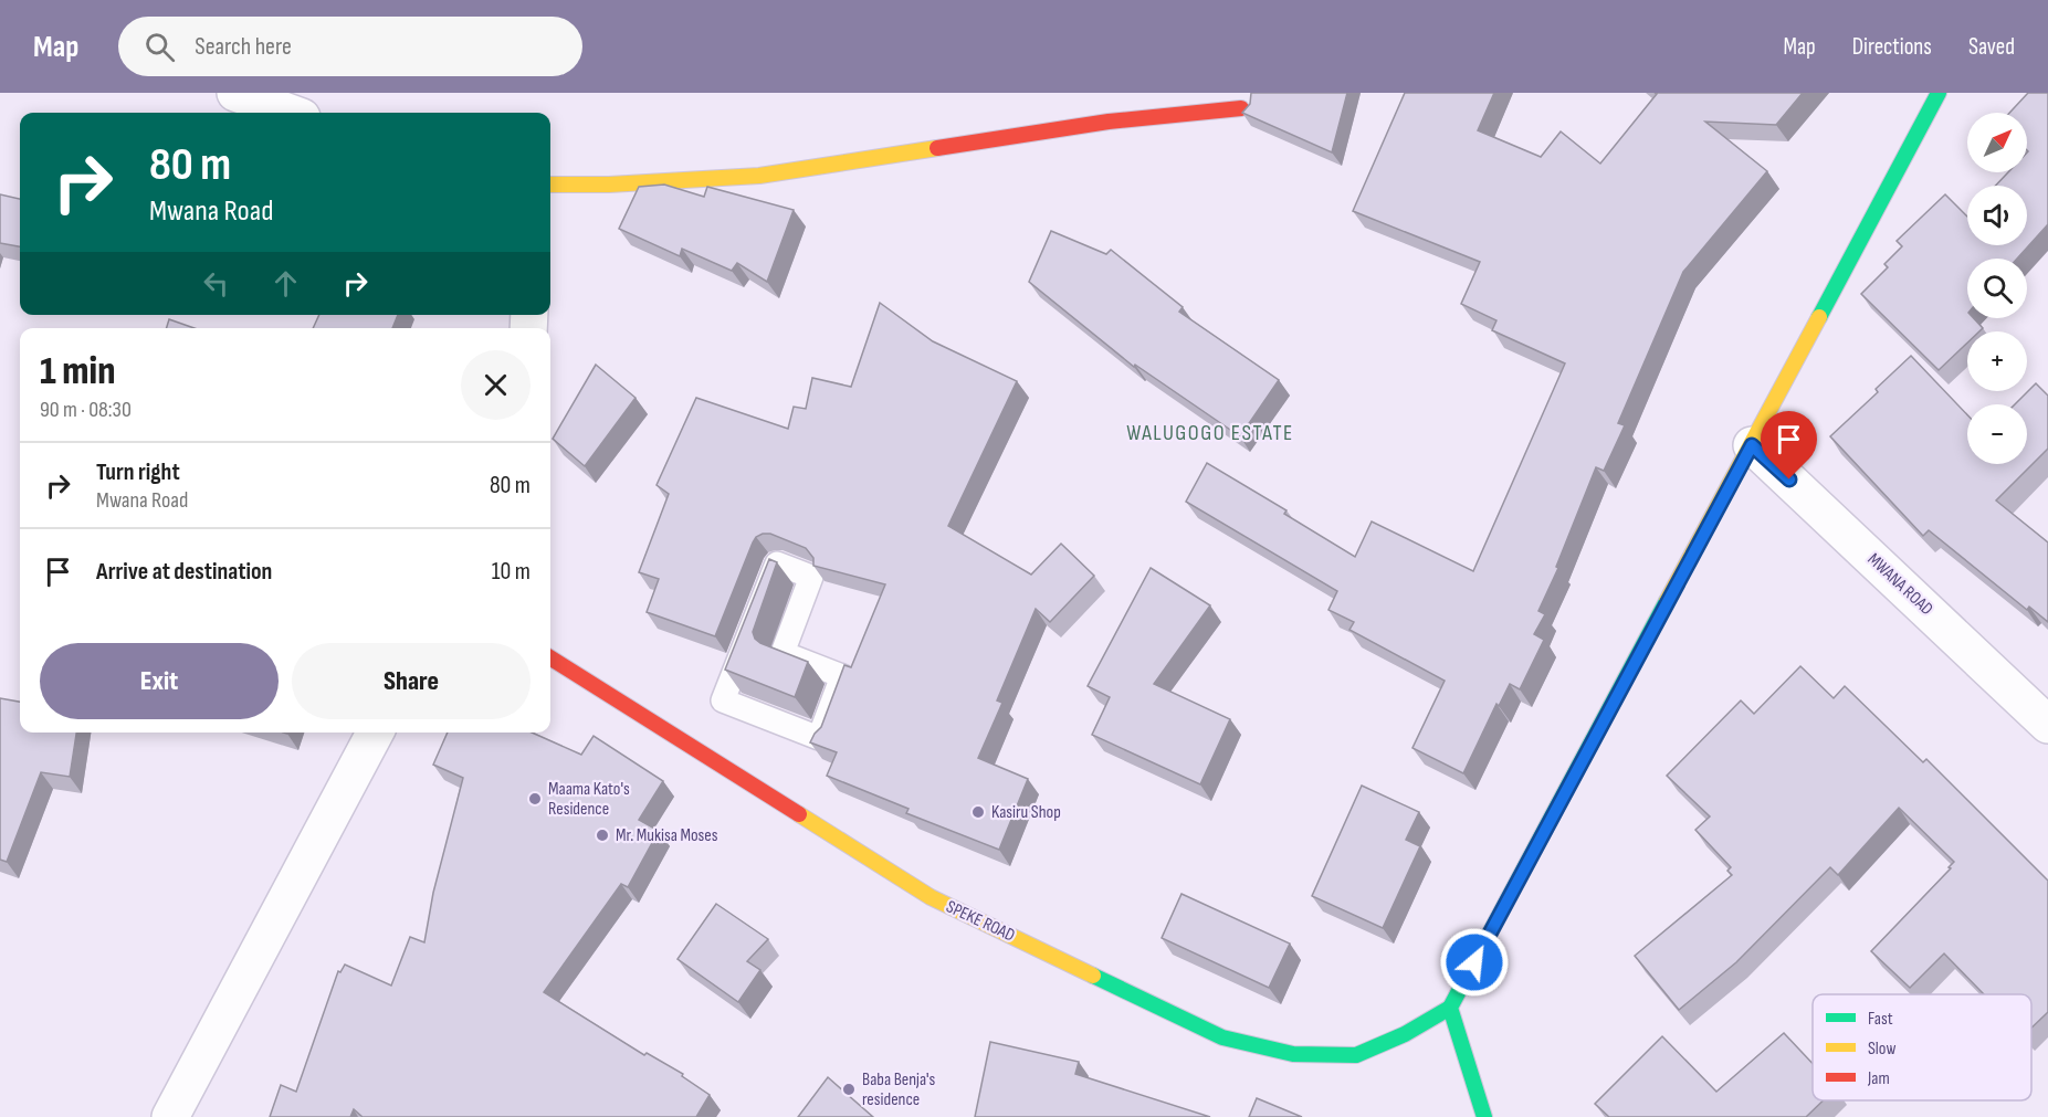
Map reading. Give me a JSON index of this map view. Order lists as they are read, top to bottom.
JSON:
{
  "streets": {
    "street": ["MWANA ROAD", "SPEKE ROAD"]
  },
  "districts": ["WALUGOGO ESTATE"],
  "places": [
    "Maama Kato's Residence",
    "Kasiru Shop",
    "Mr. Mukisa Moses",
    "Baba Benja's residence"
  ],
  "legend": ["Fast", "Slow", "Jam"],
  "north": "top right",
  "page": {
    "header": "Map",
    "search": "Search here",
    "nav": ["Map", "Directions", "Saved"],
    "map_buttons": ["+", "−"],
    "turn": ["80 m", "Mwana Road"],
    "heading": ["1 min", "90 m · 08:30"],
    "list": [
      {
        "name": "Turn right",
        "note": "Mwana Road",
        "value": "80 m"
      },
      {
        "name": "Arrive at destination",
        "value": "10 m"
      }
    ],
    "buttons": ["Exit", "Share"]
  }
}
